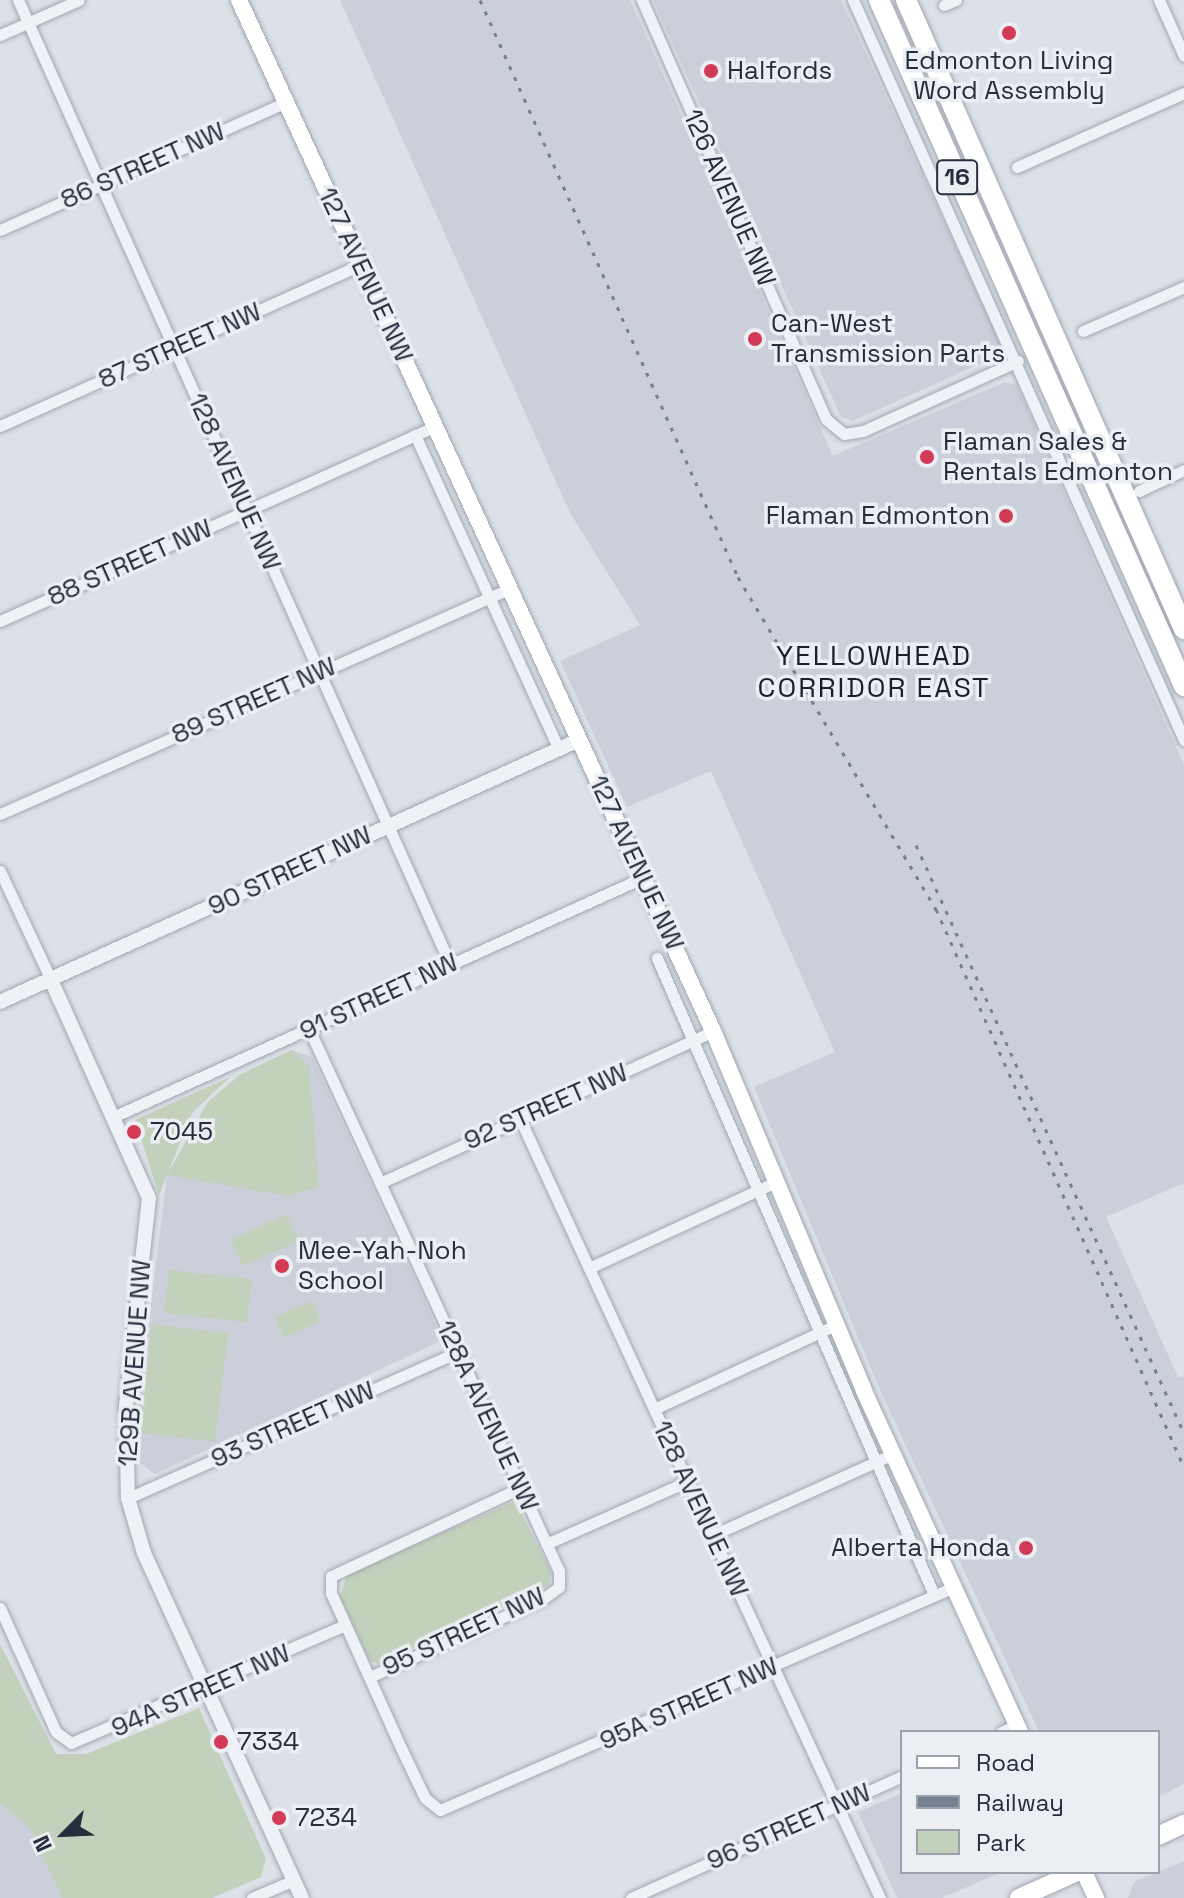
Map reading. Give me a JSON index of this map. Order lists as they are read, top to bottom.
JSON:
{
  "streets": {
    "highway": ["16"],
    "main road": ["127 AVENUE NW"],
    "street": [
      "86 STREET NW",
      "126 AVENUE NW",
      "87 STREET NW",
      "128 AVENUE NW",
      "88 STREET NW",
      "89 STREET NW",
      "90 STREET NW",
      "91 STREET NW",
      "92 STREET NW",
      "129B AVENUE NW",
      "128A AVENUE NW",
      "93 STREET NW",
      "95 STREET NW",
      "94A STREET NW",
      "95A STREET NW",
      "96 STREET NW"
    ]
  },
  "crossings": [
    ["86 STREET NW", "127 AVENUE NW"],
    ["86 STREET NW", "128 AVENUE NW"],
    ["127 AVENUE NW", "87 STREET NW"],
    ["127 AVENUE NW", "88 STREET NW"],
    ["127 AVENUE NW", "89 STREET NW"],
    ["127 AVENUE NW", "90 STREET NW"],
    ["127 AVENUE NW", "91 STREET NW"],
    ["127 AVENUE NW", "92 STREET NW"],
    ["127 AVENUE NW", "95A STREET NW"],
    ["87 STREET NW", "128 AVENUE NW"],
    ["128 AVENUE NW", "88 STREET NW"],
    ["128 AVENUE NW", "89 STREET NW"],
    ["128 AVENUE NW", "90 STREET NW"],
    ["128 AVENUE NW", "91 STREET NW"],
    ["128 AVENUE NW", "92 STREET NW"],
    ["128 AVENUE NW", "95A STREET NW"],
    ["128 AVENUE NW", "96 STREET NW"],
    ["90 STREET NW", "129B AVENUE NW"],
    ["91 STREET NW", "129B AVENUE NW"],
    ["91 STREET NW", "128A AVENUE NW"],
    ["92 STREET NW", "128A AVENUE NW"],
    ["129B AVENUE NW", "93 STREET NW"],
    ["129B AVENUE NW", "94A STREET NW"],
    ["128A AVENUE NW", "93 STREET NW"],
    ["128A AVENUE NW", "95 STREET NW"],
    ["95 STREET NW", "95A STREET NW"]
  ],
  "districts": ["YELLOWHEAD CORRIDOR EAST"],
  "places": [
    "Edmonton Living Word Assembly",
    "Halfords",
    "Can-West Transmission Parts",
    "Flaman Sales & Rentals Edmonton",
    "Flaman Edmonton",
    "7045",
    "Mee-Yah-Noh School",
    "Alberta Honda",
    "7334",
    "7234"
  ],
  "legend": ["Road", "Railway", "Park"],
  "north": "bottom left"
}
